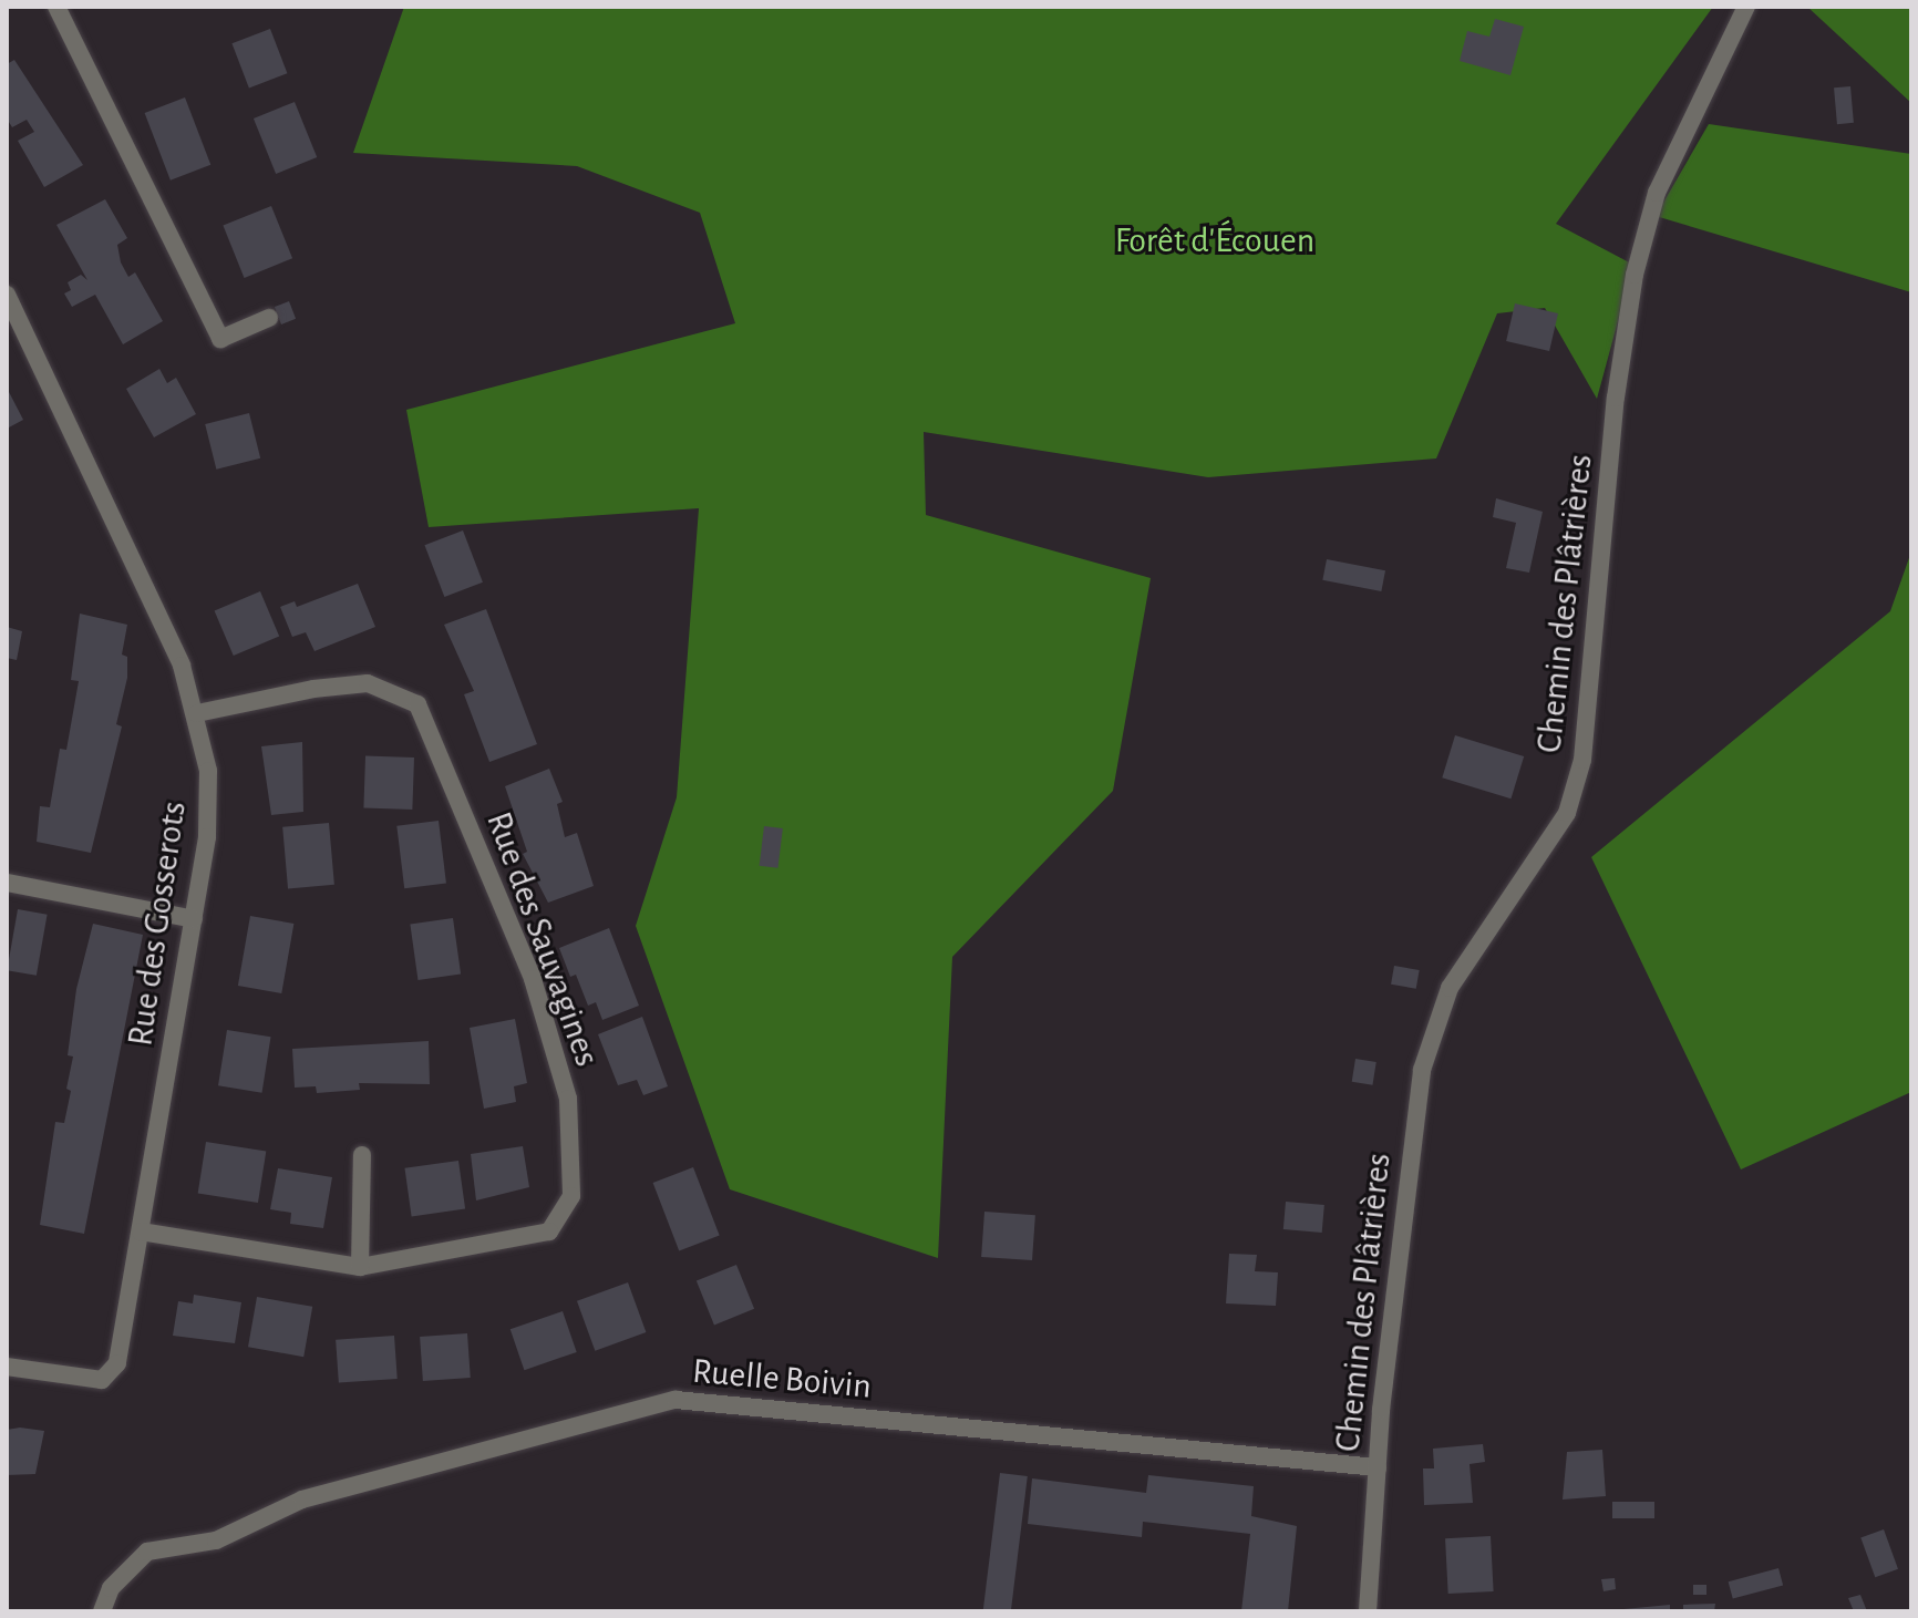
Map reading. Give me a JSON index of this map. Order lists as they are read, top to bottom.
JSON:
{
  "streets": {
    "street": [
      "Chemin des Plâtrières",
      "Rue des Gosserots",
      "Rue des Sauvagines",
      "Ruelle Boivin"
    ]
  },
  "crossings": [
    ["Chemin des Plâtrières", "Ruelle Boivin"],
    ["Rue des Gosserots", "Rue des Sauvagines"]
  ],
  "parks": ["Forêt d'Écouen"]
}
